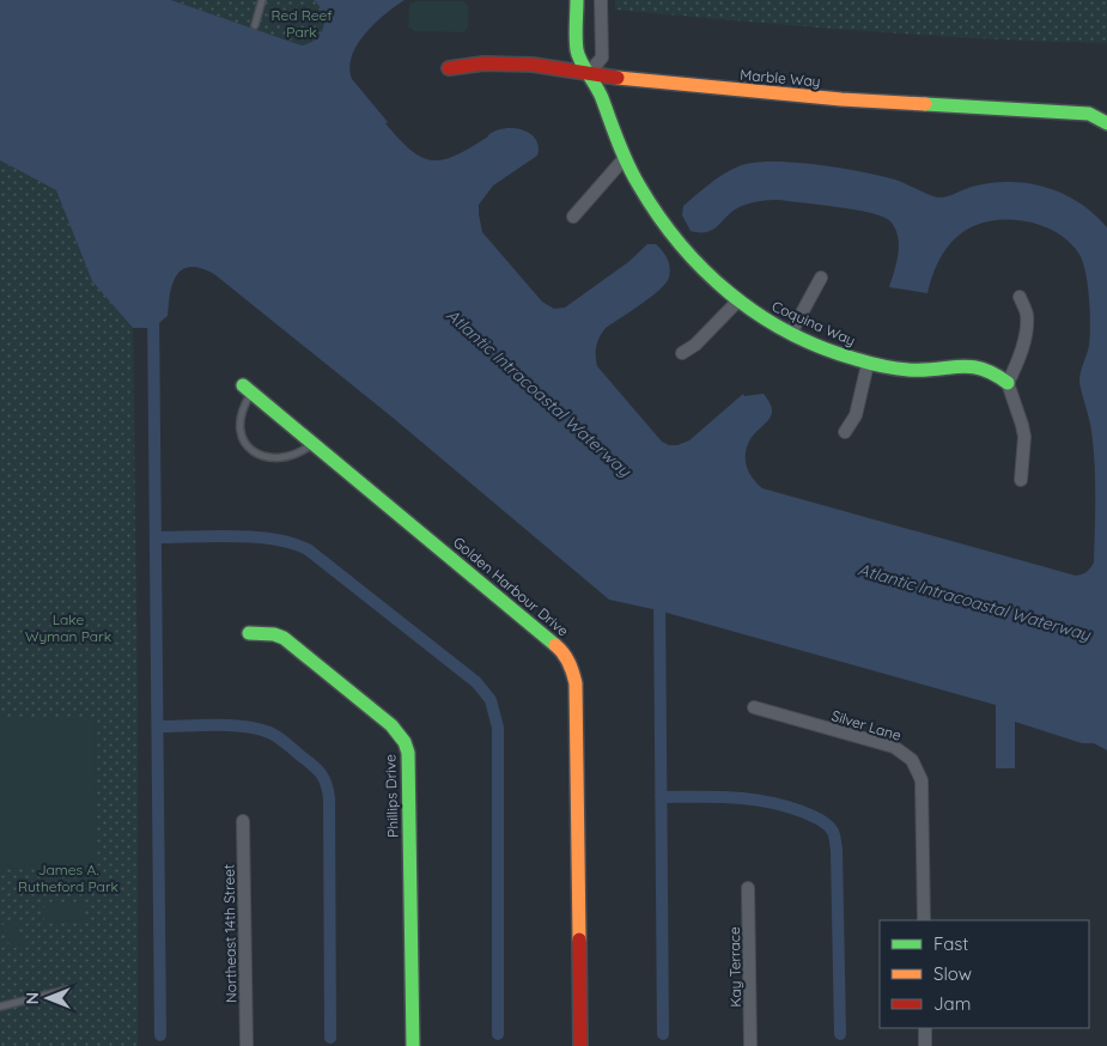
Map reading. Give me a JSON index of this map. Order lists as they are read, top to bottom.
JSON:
{
  "streets": {
    "street": [
      "Marble Way",
      "Coquina Way",
      "Golden Harbour Drive",
      "Silver Lane",
      "Phillips Drive",
      "Northeast 14th Street",
      "Kay Terrace"
    ]
  },
  "crossings": [
    ["Marble Way", "Coquina Way"]
  ],
  "water": ["Atlantic Intracoastal Waterway"],
  "parks": ["Red Reef Park", "Lake Wyman Park", "James A. Rutheford Park"],
  "legend": ["Fast", "Slow", "Jam"],
  "north": "left"
}
